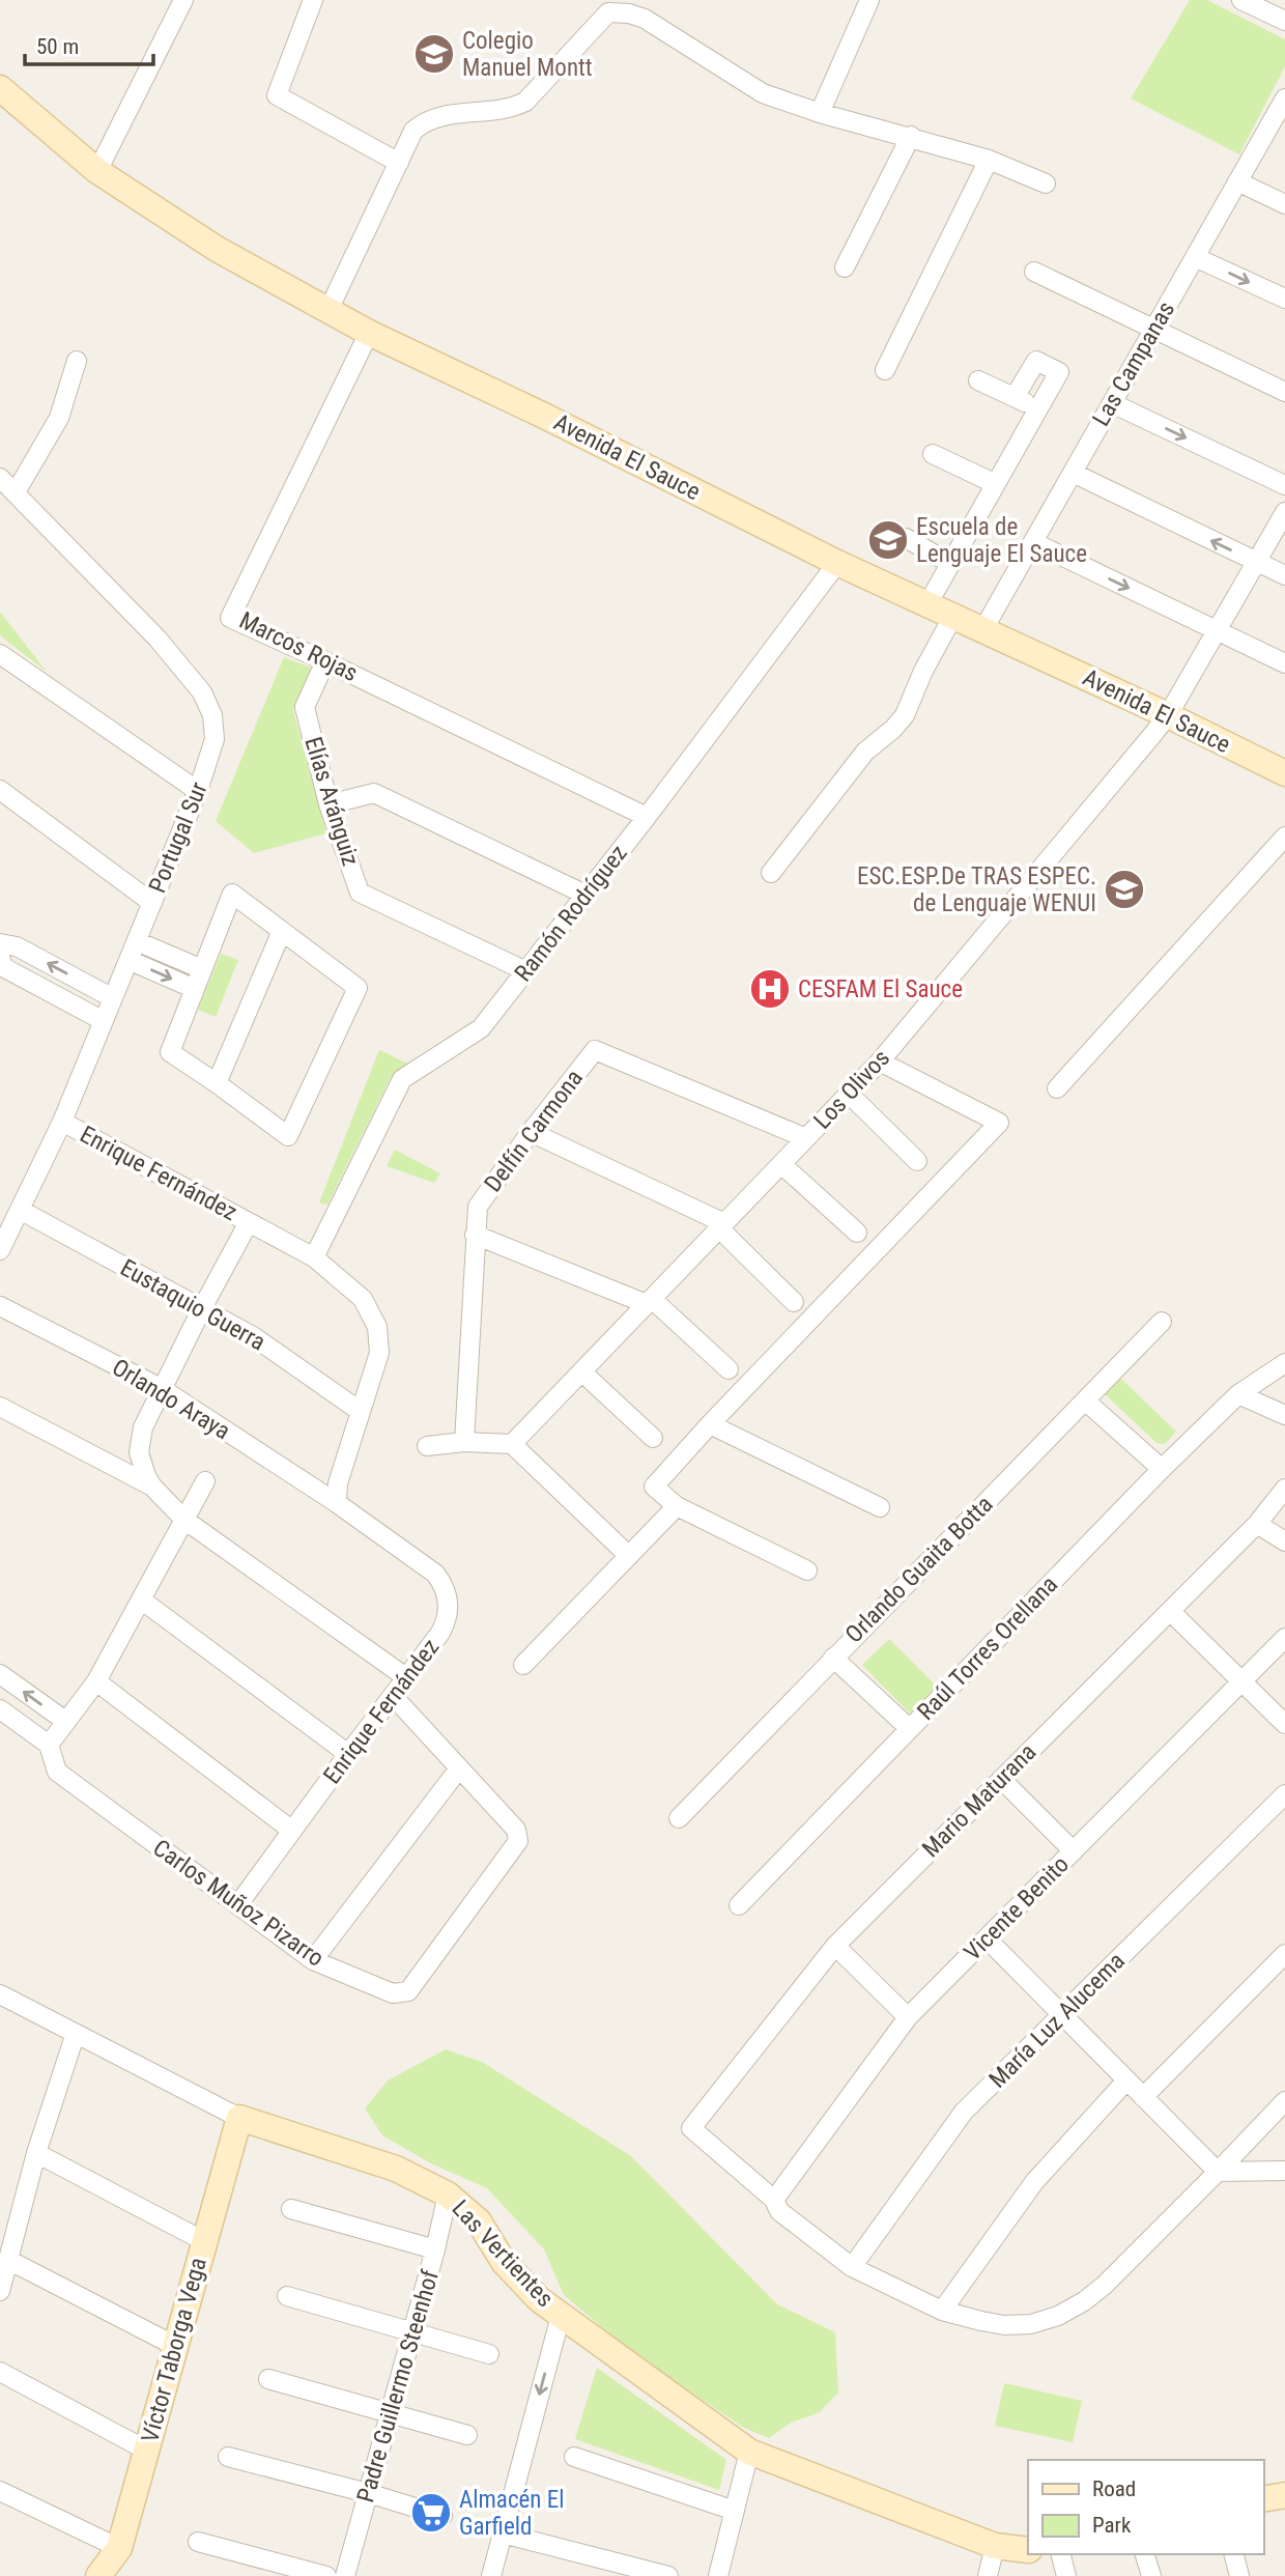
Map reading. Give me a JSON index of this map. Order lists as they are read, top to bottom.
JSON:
{
  "streets": {
    "street": [
      "Las Campanas",
      "Avenida El Sauce",
      "Marcos Rojas",
      "Elías Aránguiz",
      "Portugal Sur",
      "Ramón Rodríguez",
      "Los Olivos",
      "Delfín Carmona",
      "Enrique Fernández",
      "Eustaquio Guerra",
      "Orlando Araya",
      "Orlando Guaita Botta",
      "Raúl Torres Orellana",
      "Mario Maturana",
      "Carlos Muñoz Pizarro",
      "Vicente Benito",
      "María Luz Alucema",
      "Las Vertientes",
      "Víctor Taborga Vega",
      "Padre Guillermo Steenhof"
    ]
  },
  "crossings": [
    ["Las Campanas", "Avenida El Sauce"],
    ["Avenida El Sauce", "Marcos Rojas"],
    ["Avenida El Sauce", "Ramón Rodríguez"],
    ["Avenida El Sauce", "Los Olivos"],
    ["Marcos Rojas", "Elías Aránguiz"],
    ["Marcos Rojas", "Ramón Rodríguez"],
    ["Elías Aránguiz", "Ramón Rodríguez"],
    ["Portugal Sur", "Enrique Fernández"],
    ["Portugal Sur", "Eustaquio Guerra"],
    ["Ramón Rodríguez", "Enrique Fernández"],
    ["Los Olivos", "Delfín Carmona"],
    ["Enrique Fernández", "Eustaquio Guerra"],
    ["Enrique Fernández", "Orlando Araya"],
    ["Enrique Fernández", "Carlos Muñoz Pizarro"],
    ["Mario Maturana", "Vicente Benito"],
    ["Las Vertientes", "Víctor Taborga Vega"],
    ["Las Vertientes", "Padre Guillermo Steenhof"]
  ],
  "places": {
    "school or university": ["Colegio Manuel Montt", "Escuela de Lenguaje El Sauce", "ESC.ESP.De TRAS ESPEC. de Lenguaje WENUI"],
    "hospital": ["CESFAM El Sauce"],
    "supermarket": ["Almacén El Garfield"]
  },
  "legend": ["Road", "Park"],
  "scale_bar": "50 m"
}
